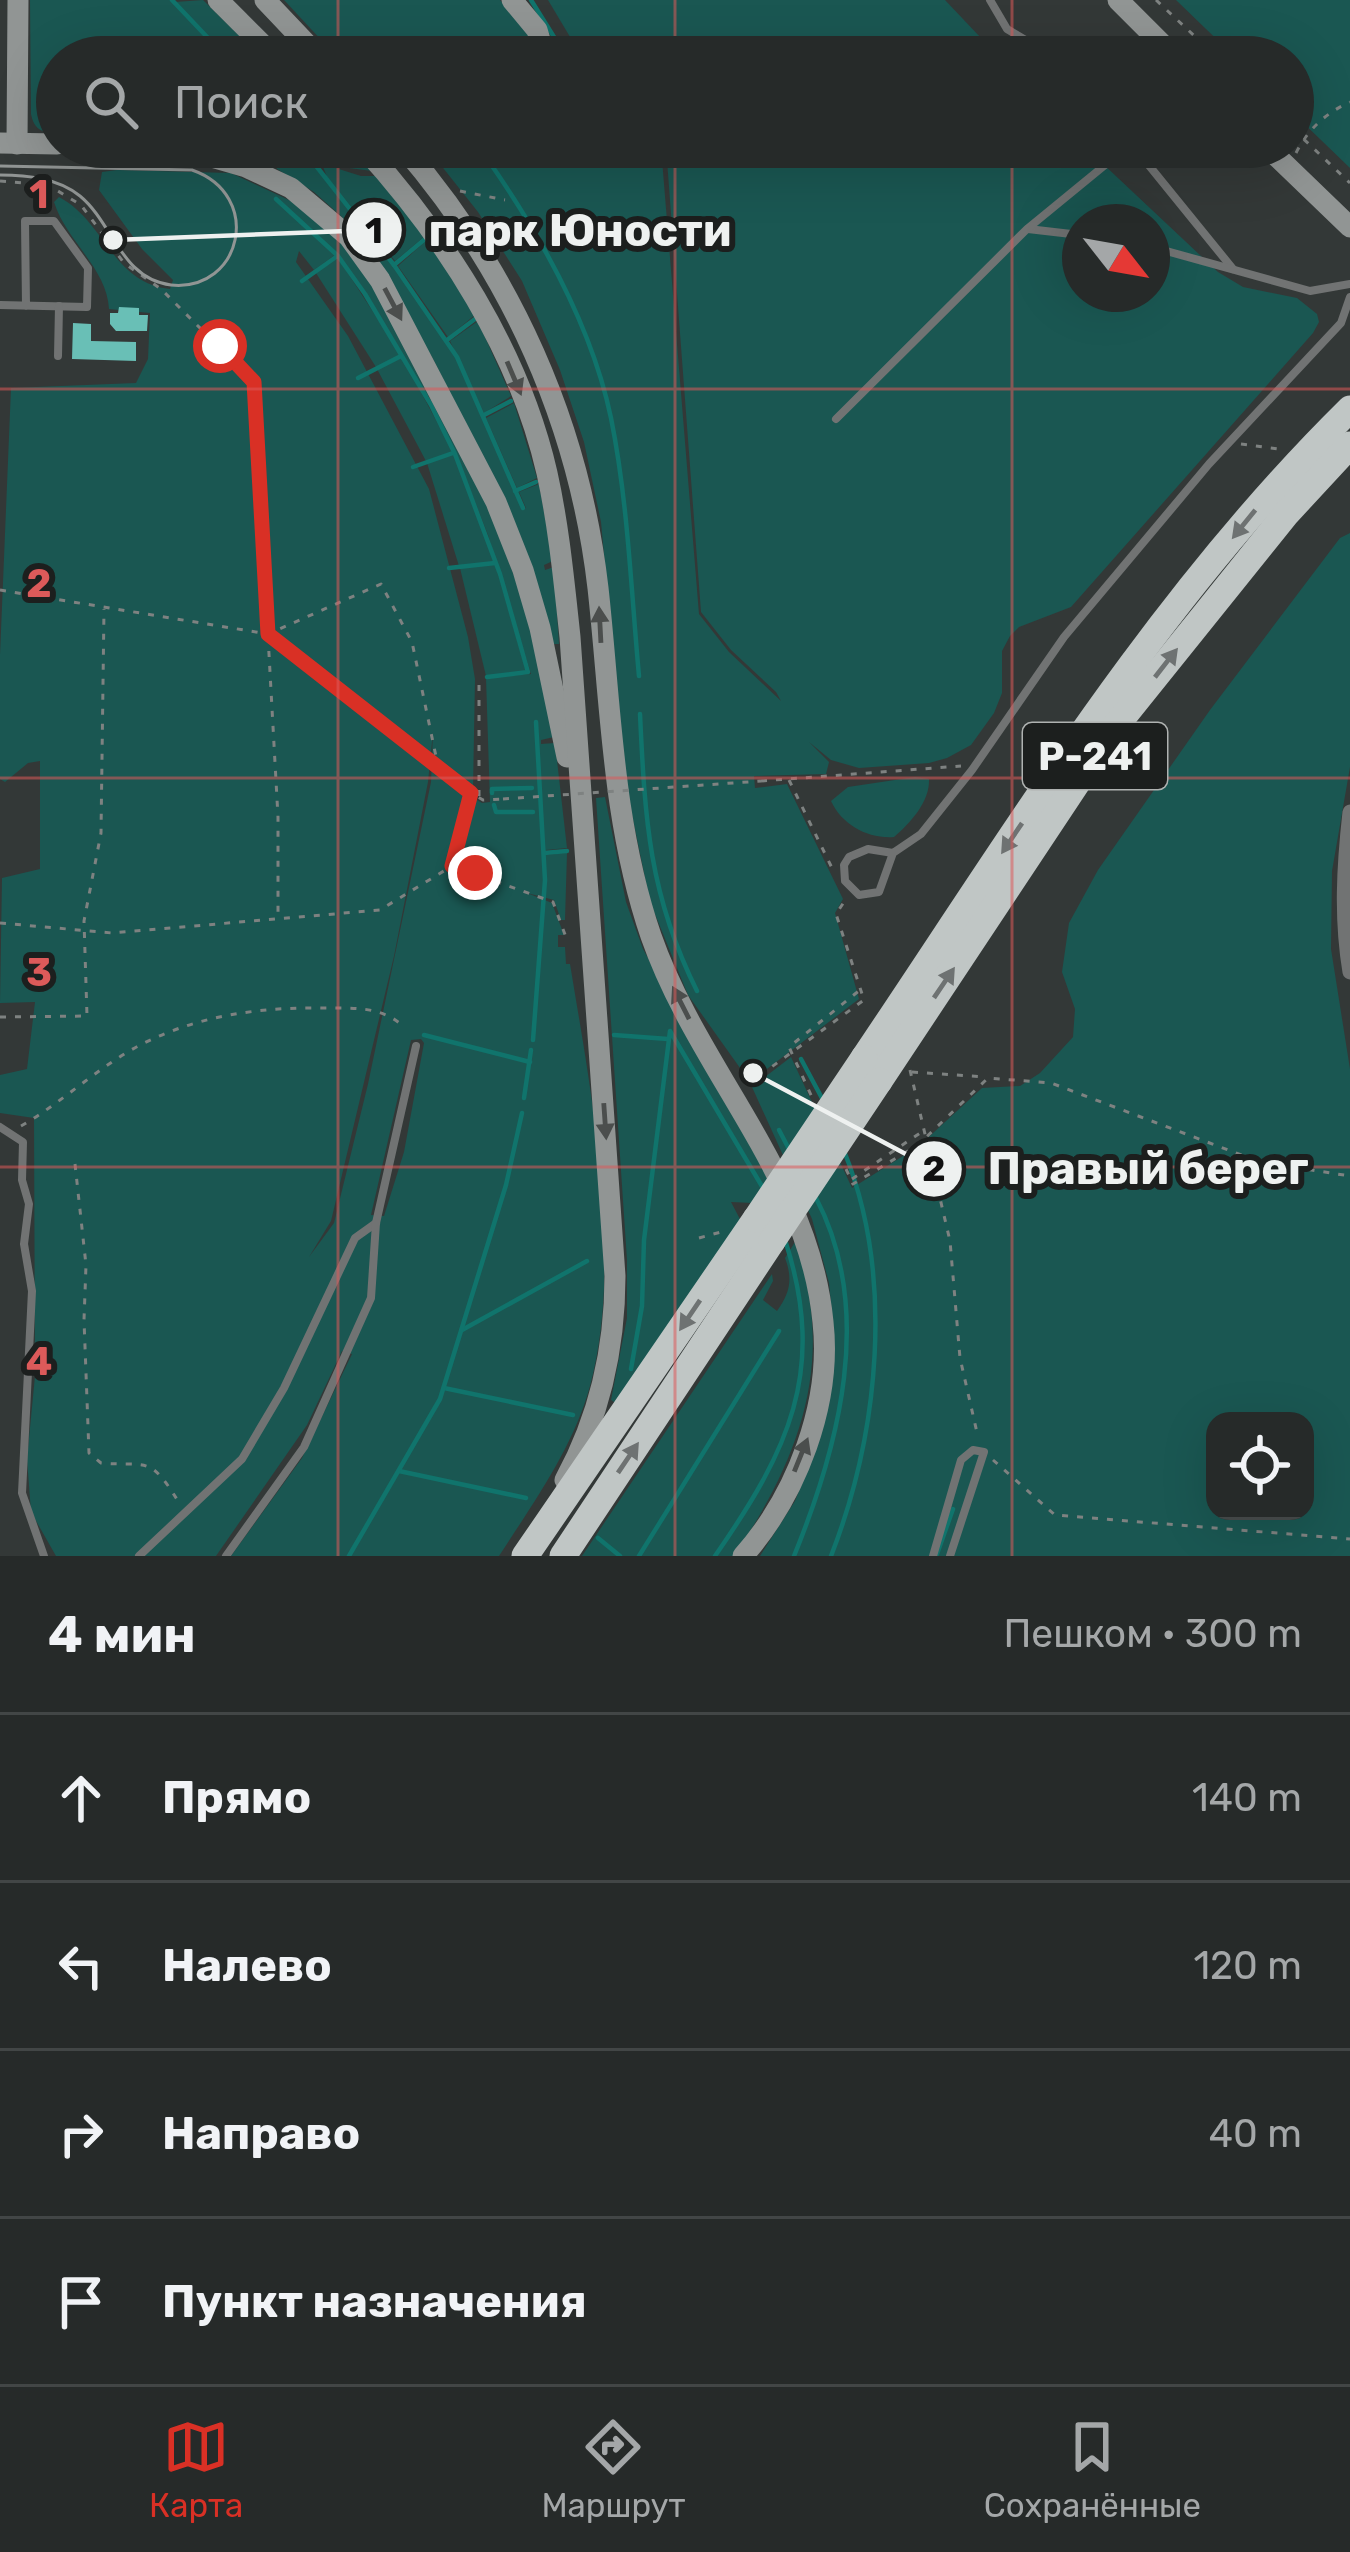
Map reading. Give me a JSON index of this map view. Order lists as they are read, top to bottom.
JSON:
{
  "streets": {
    "highway": ["Р-241"]
  },
  "places": ["парк Юности", "Правый берег"],
  "north": "bottom right",
  "page": {
    "search": "Поиск",
    "heading": ["4 мин", "Пешком · 300 m"],
    "list": [
      ["Прямо", "140 m"],
      ["Налево", "120 m"],
      ["Направо", "40 m"],
      "Пункт назначения"
    ],
    "nav": ["Карта", "Маршрут", "Сохранённые"]
  },
  "grid": {
    "rows": [
      "1",
      "2",
      "3",
      "4"
    ]
  }
}
